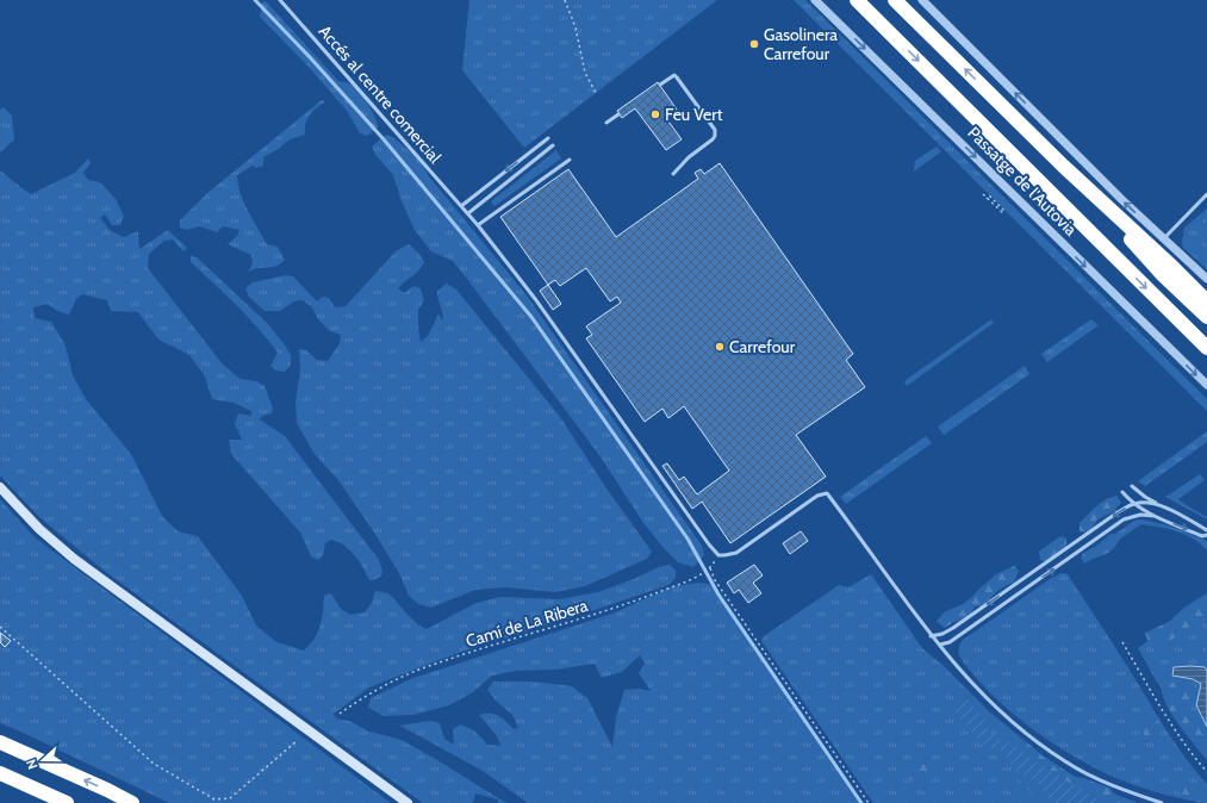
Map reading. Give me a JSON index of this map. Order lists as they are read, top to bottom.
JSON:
{
  "streets": {
    "street": ["Passatge de l'Autovia"],
    "lane": ["Accés al centre comercial"],
    "path": ["Camí de La Ribera"]
  },
  "crossings": [
    ["Accés al centre comercial", "Camí de La Ribera"]
  ],
  "places": ["Gasolinera Carrefour", "Feu Vert", "Carrefour"],
  "north": "left"
}
